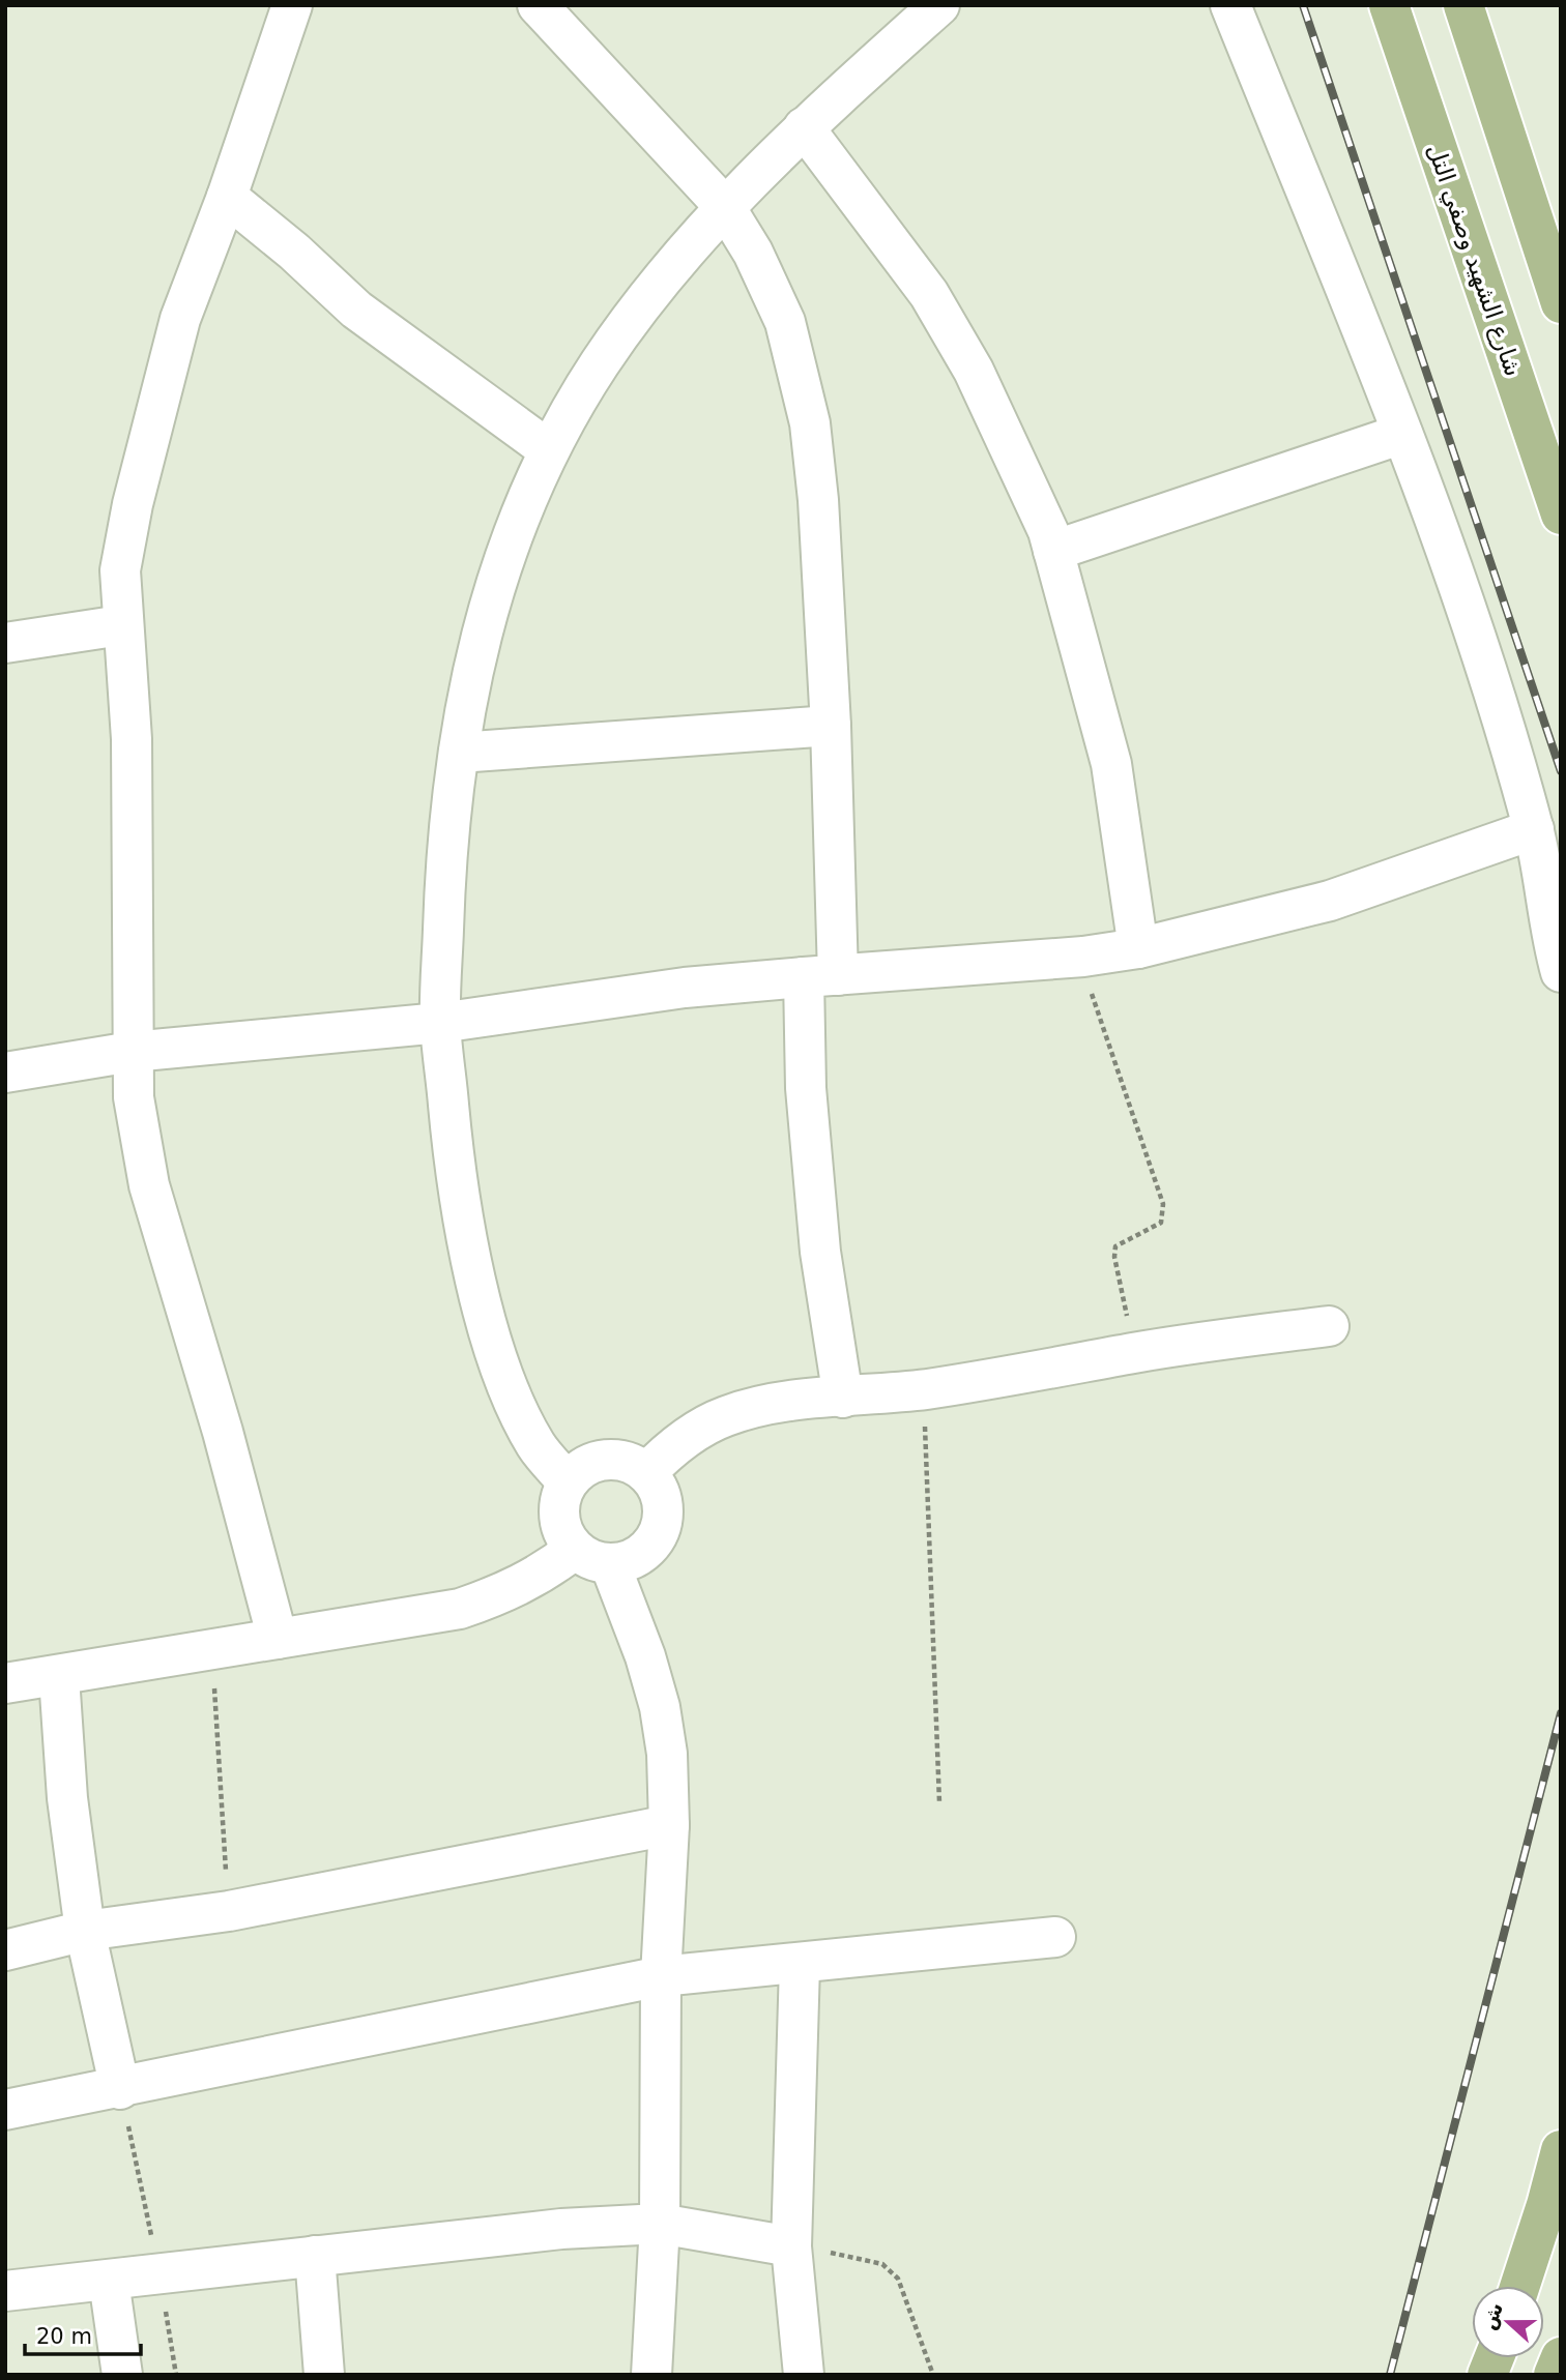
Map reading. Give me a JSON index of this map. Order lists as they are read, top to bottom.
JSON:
{
  "streets": {
    "main road": ["شارع الشهيد وصفي التل"]
  },
  "scale_bar": "20 m",
  "north": "left"
}
